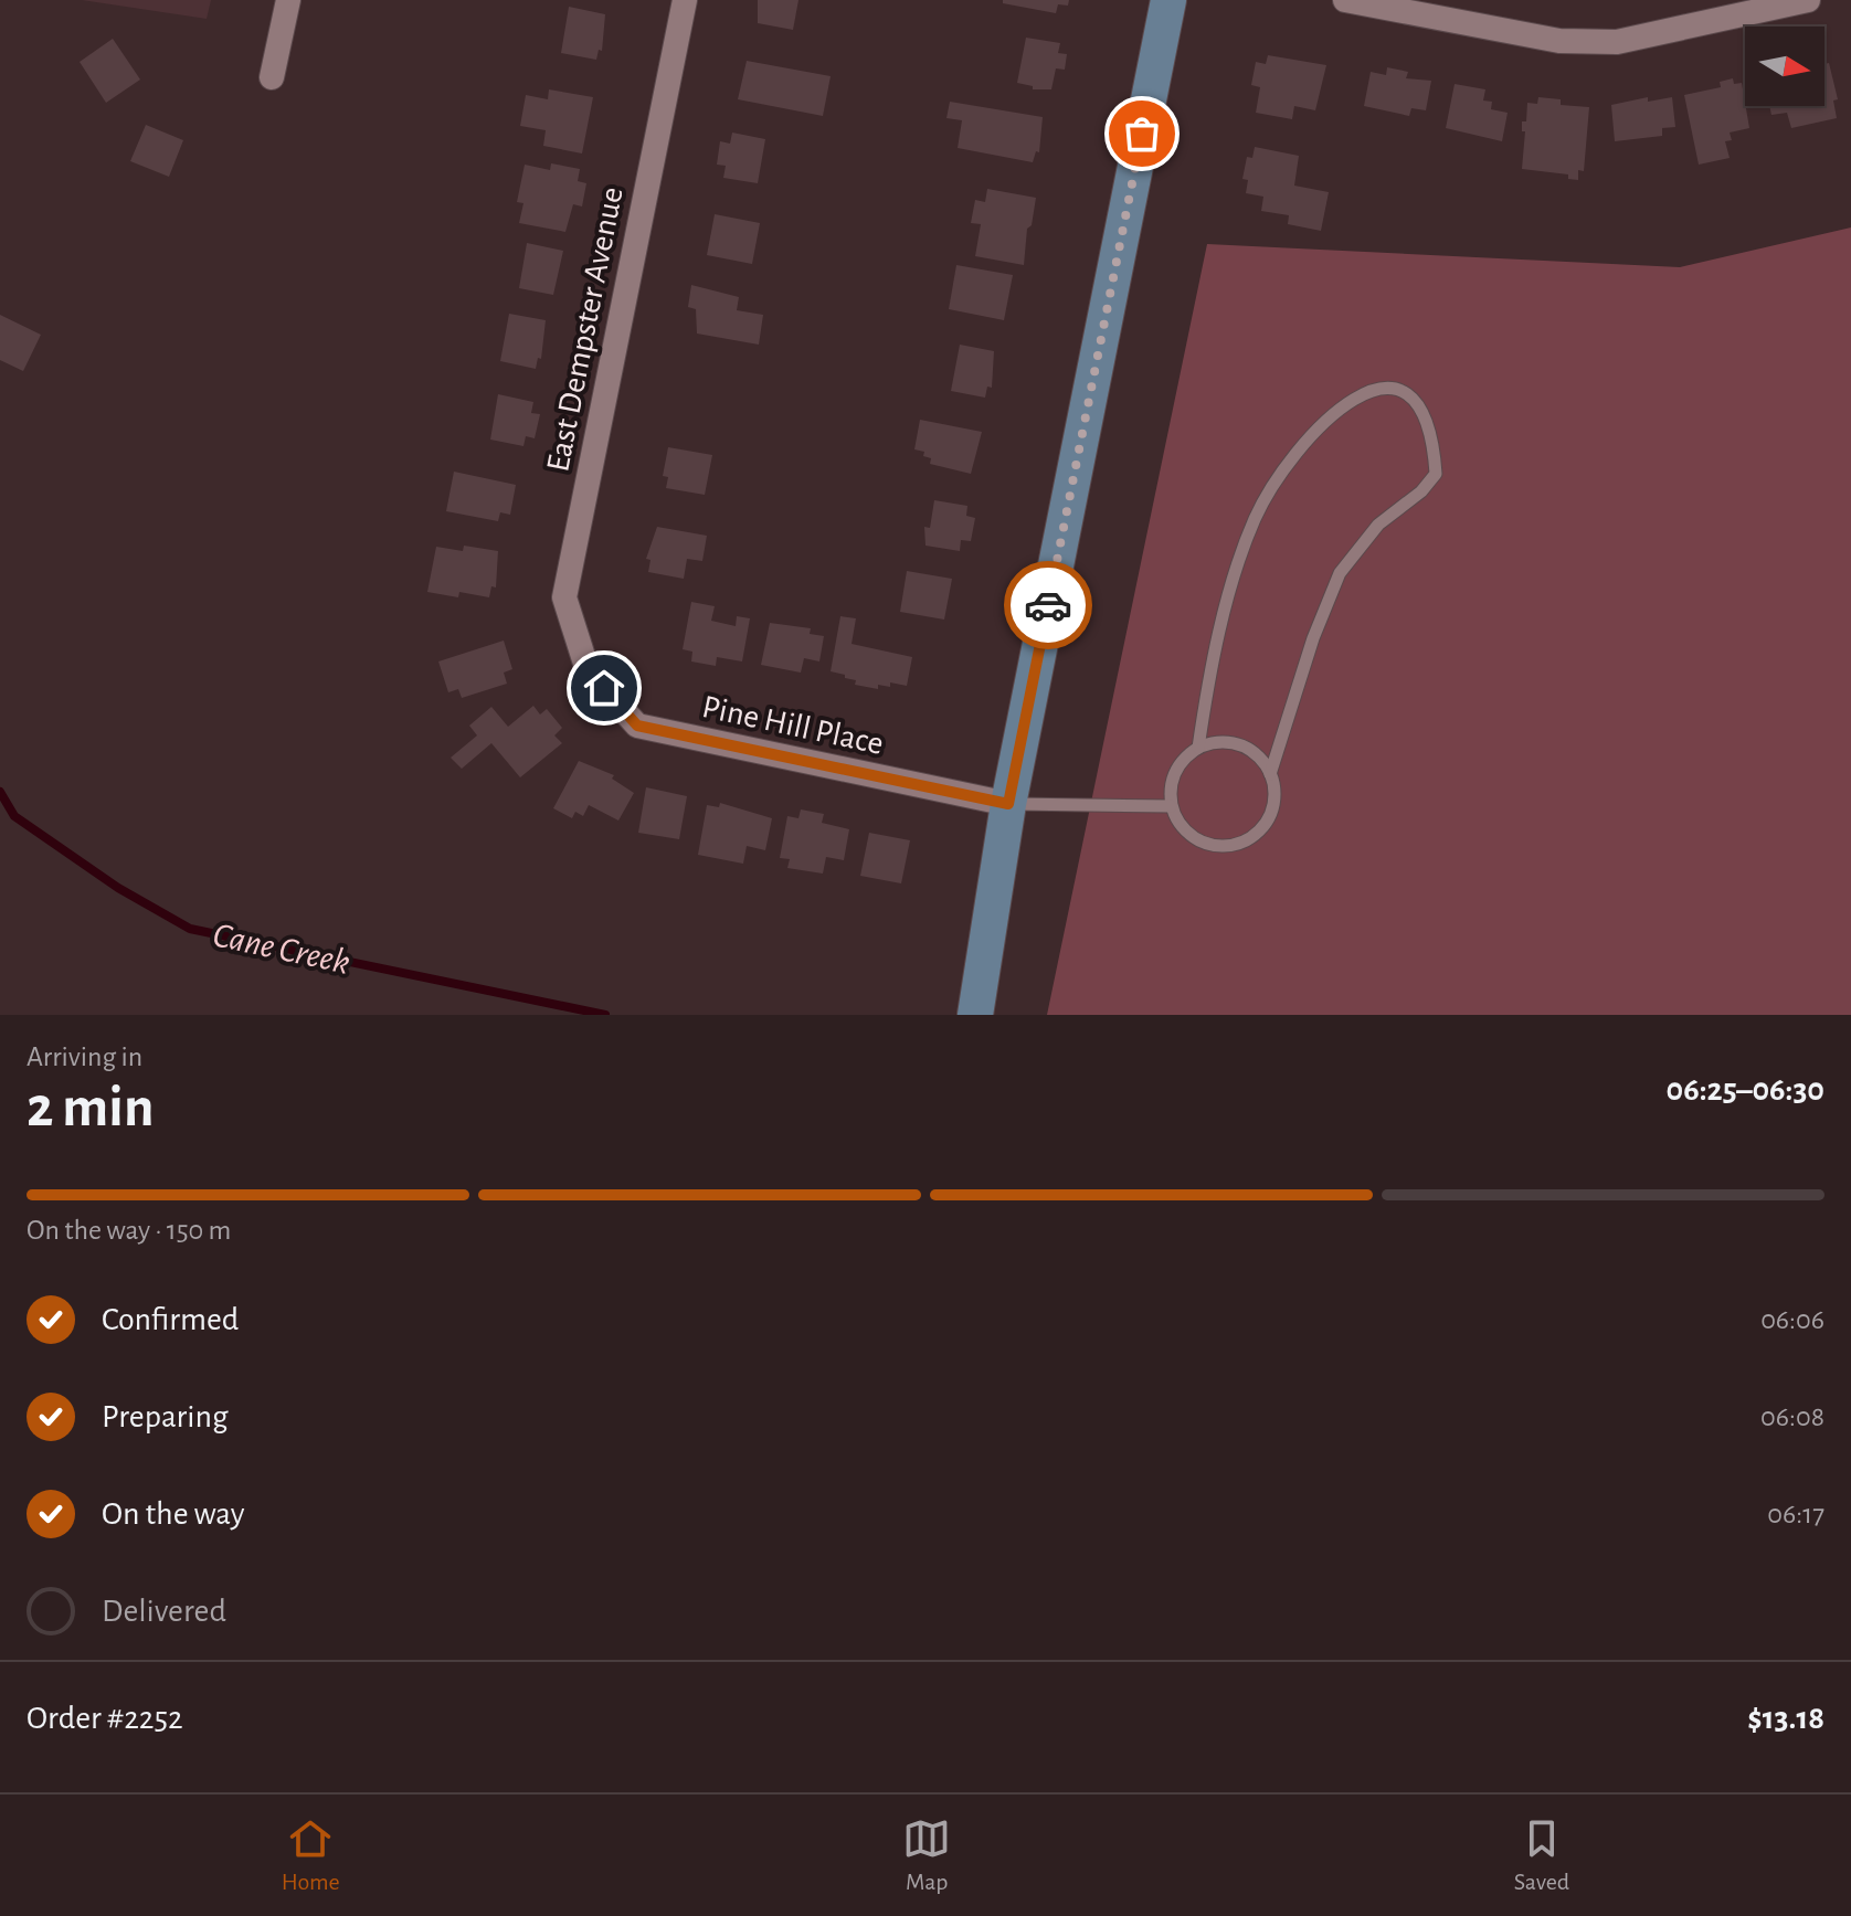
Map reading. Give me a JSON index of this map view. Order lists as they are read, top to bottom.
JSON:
{
  "streets": {
    "street": ["East Dempster Avenue", "Pine Hill Place"]
  },
  "crossings": [
    ["East Dempster Avenue", "Pine Hill Place"]
  ],
  "water": ["Cane Creek"],
  "north": "right",
  "page": {
    "heading": ["2 min", "Arriving in", "06:25–06:30"],
    "panel": ["Order #2252", "$13.18"],
    "bar": "On the way · 150 m",
    "list": [
      ["Confirmed", "06:06"],
      ["Preparing", "06:08"],
      ["On the way", "06:17"],
      "Delivered"
    ],
    "tabs": ["Home", "Map", "Saved"]
  }
}
